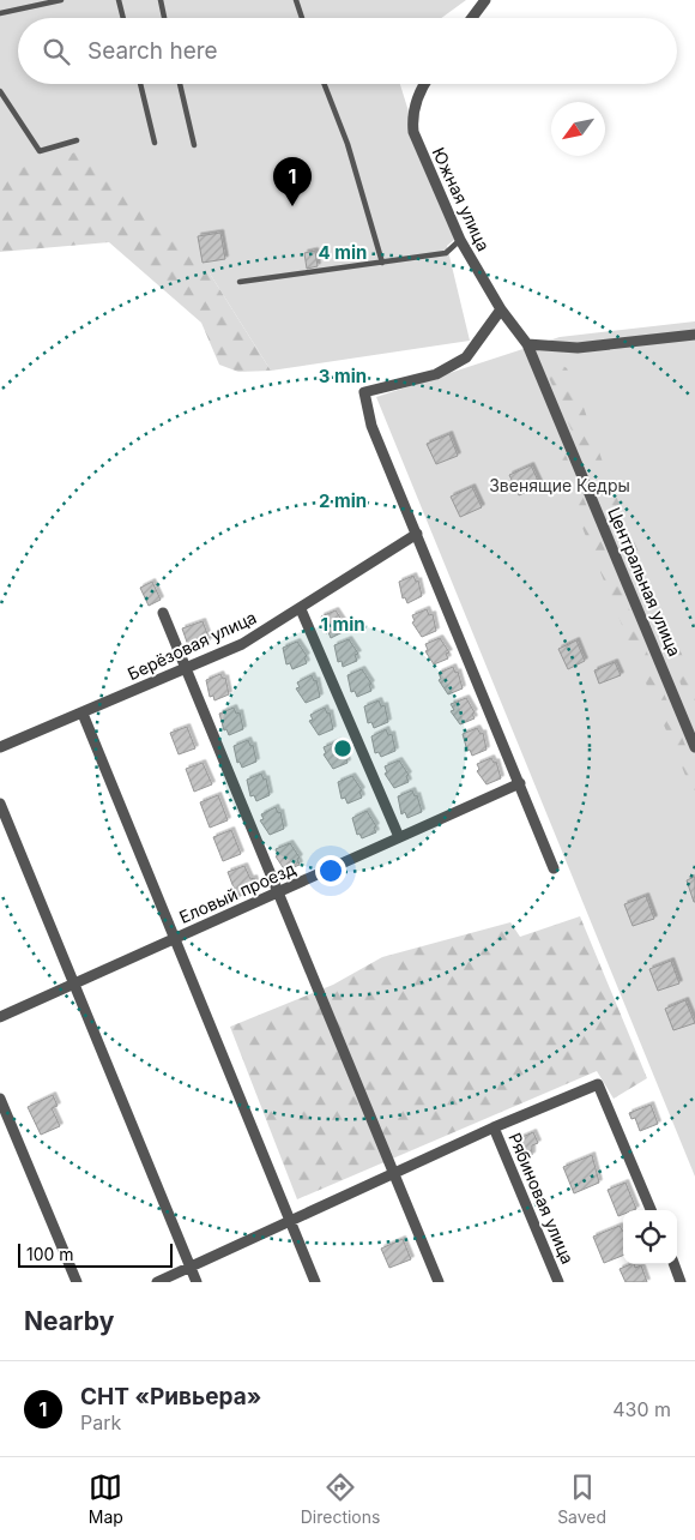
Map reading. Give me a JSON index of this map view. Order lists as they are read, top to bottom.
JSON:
{
  "streets": {
    "street": [
      "Южная улица",
      "Центральная улица",
      "Берёзовая улица",
      "Еловый проезд",
      "Рябиновая улица"
    ]
  },
  "crossings": [
    ["Южная улица", "Центральная улица"]
  ],
  "parks": ["Звенящие Кедры"],
  "scale_bar": "100 m",
  "north": "bottom left",
  "page": {
    "search": "Search here",
    "pins": "1",
    "scale": "100 m",
    "heading": "Nearby",
    "list": [
      {
        "mark": "1",
        "name": "СНТ «Ривьера»",
        "note": "Park",
        "value": "430 m"
      }
    ],
    "nav": ["Map", "Directions", "Saved"]
  },
  "rings": [
    "4 min",
    "3 min",
    "2 min",
    "1 min"
  ]
}
